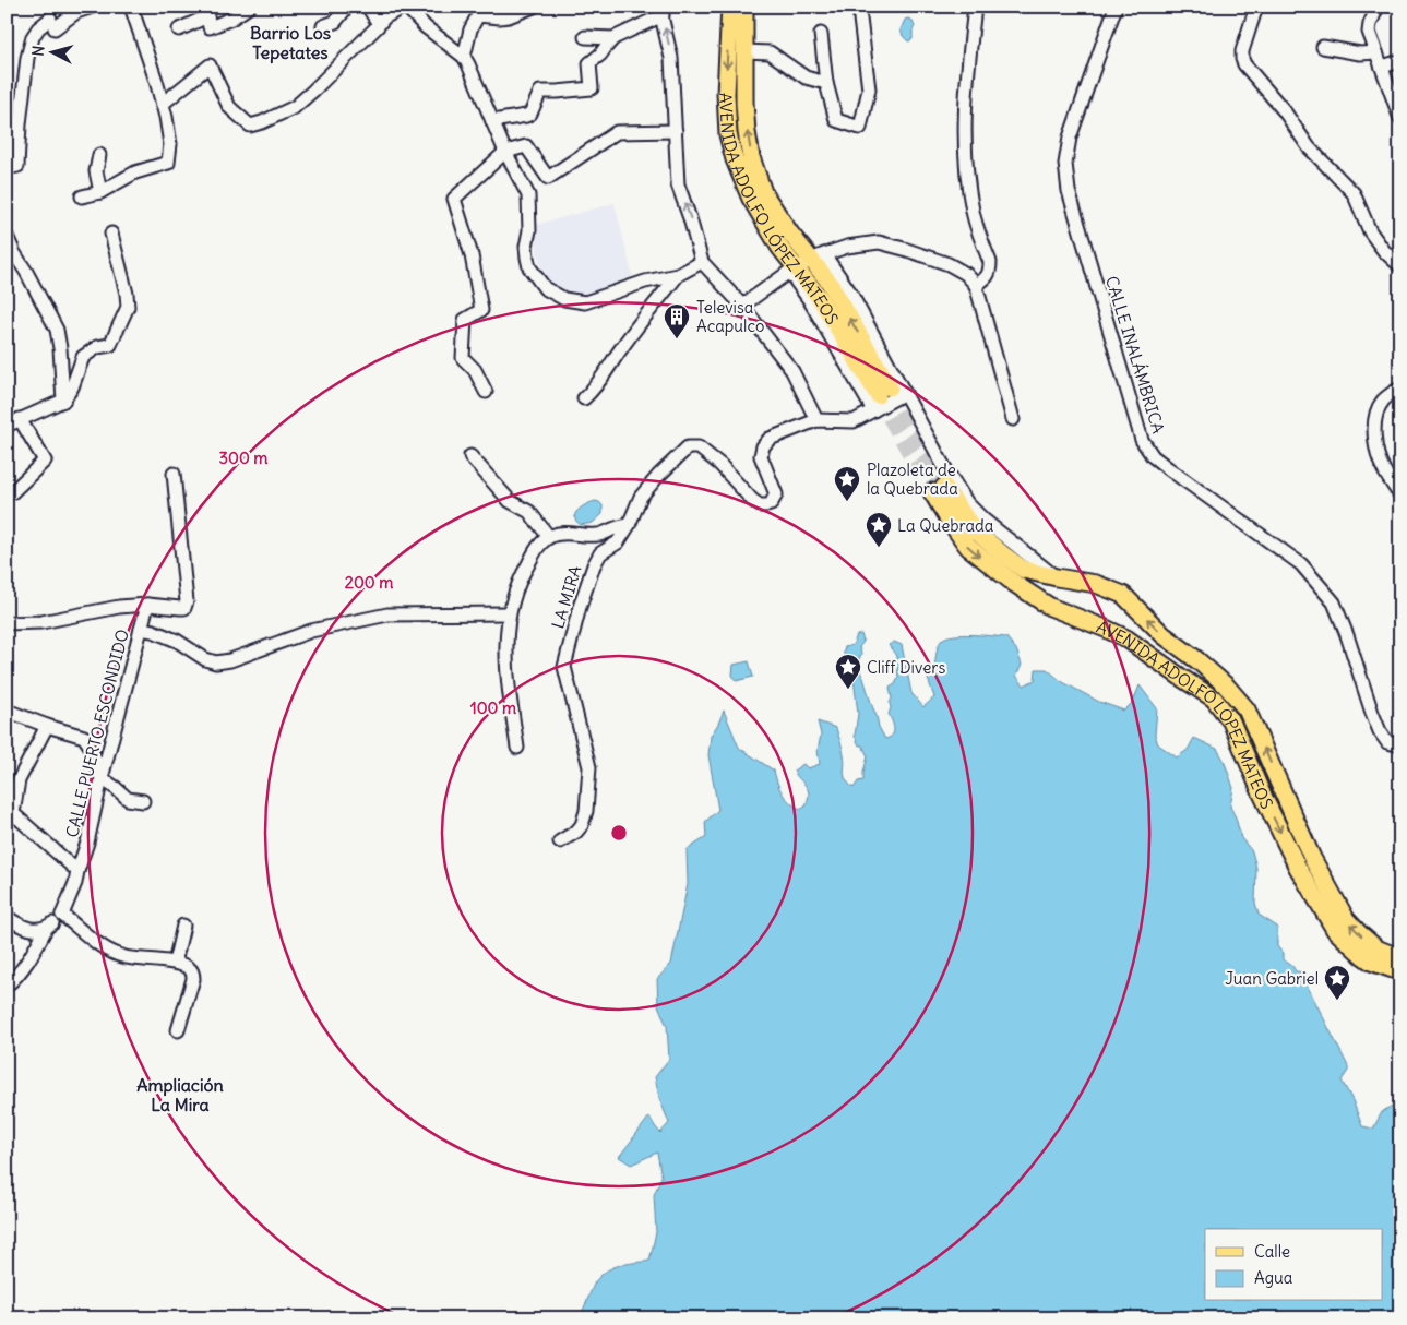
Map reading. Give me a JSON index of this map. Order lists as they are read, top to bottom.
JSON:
{
  "streets": {
    "main road": ["AVENIDA ADOLFO LÓPEZ MATEOS"],
    "street": ["CALLE INALÁMBRICA", "LA MIRA", "CALLE PUERTO ESCONDIDO"]
  },
  "districts": ["Barrio Los Tepetates", "Ampliación La Mira"],
  "places": {
    "building": ["Televisa Acapulco"],
    "place": [
      "Plazoleta de la Quebrada",
      "La Quebrada",
      "Cliff Divers",
      "Juan Gabriel"
    ]
  },
  "legend": ["Calle", "Agua"],
  "north": "left",
  "rings": ["300 m", "200 m", "100 m"]
}
